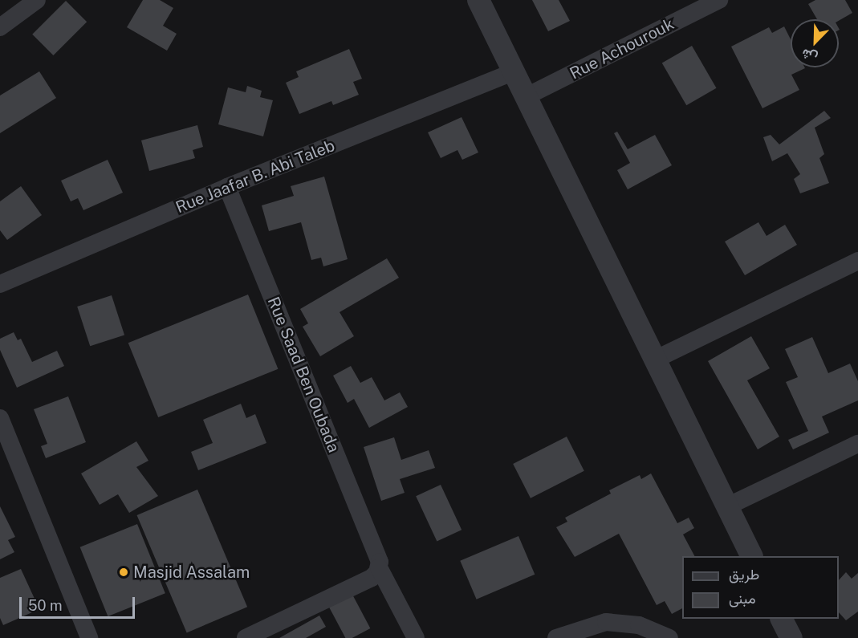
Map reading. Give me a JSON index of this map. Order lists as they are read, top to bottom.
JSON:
{
  "streets": {
    "street": ["Rue Achourouk", "Rue Jaafar B. Abi Taleb", "Rue Saad Ben Oubada"]
  },
  "crossings": [
    ["Rue Jaafar B. Abi Taleb", "Rue Saad Ben Oubada"]
  ],
  "places": ["Masjid Assalam"],
  "legend": ["طريق", "مبنى"],
  "scale_bar": "50 m",
  "north": "bottom left"
}
